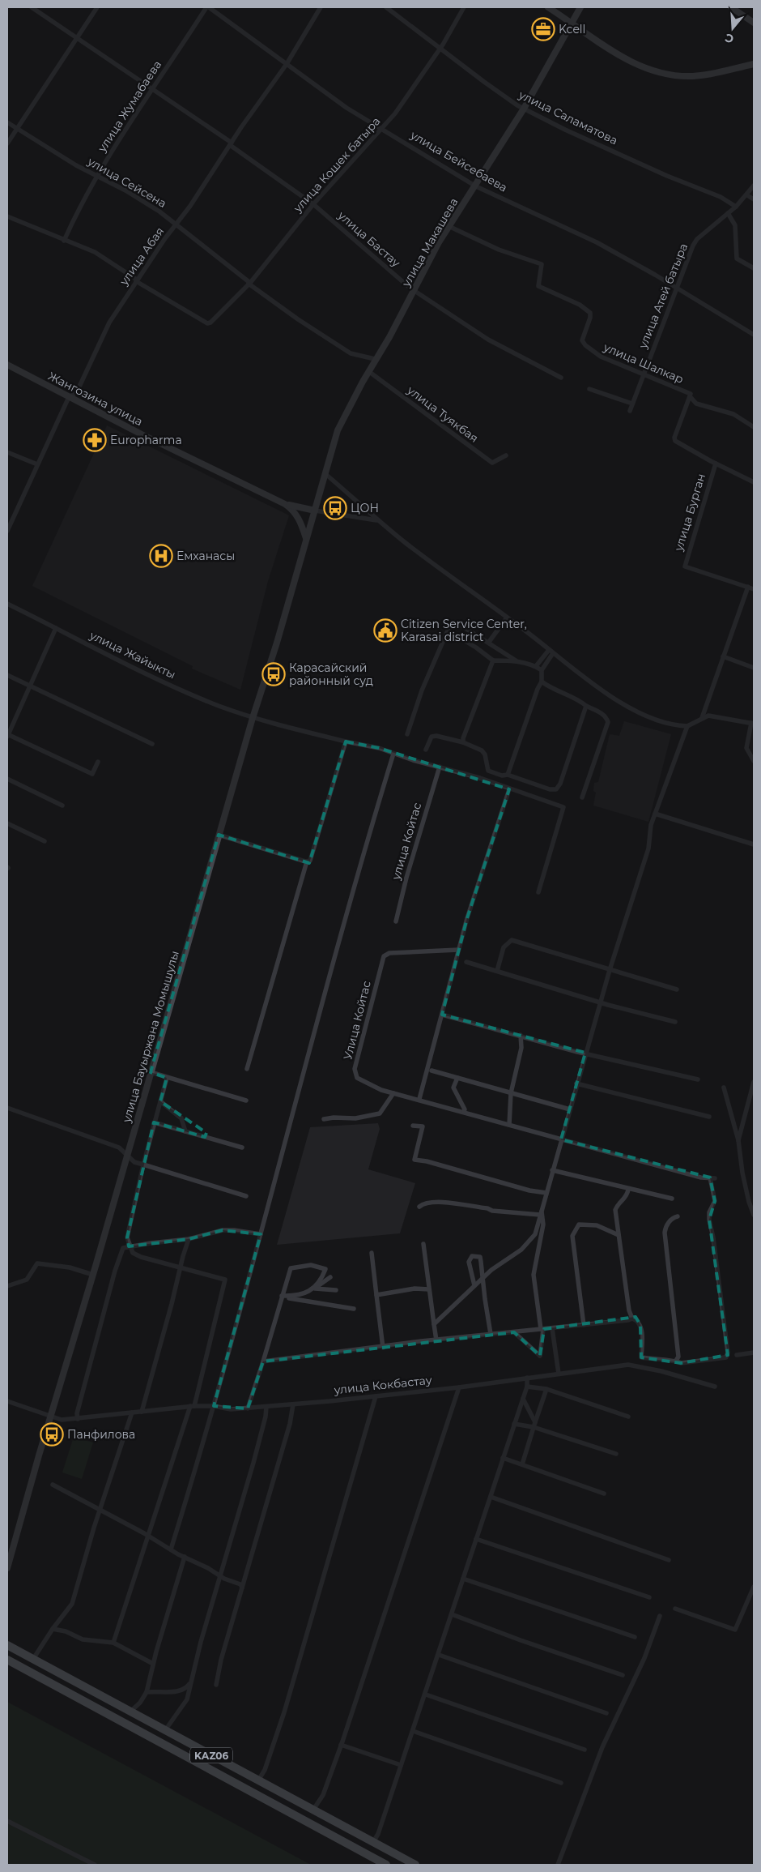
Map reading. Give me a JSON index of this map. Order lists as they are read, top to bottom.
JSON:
{
  "streets": {
    "highway": ["KАZ06"],
    "street": [
      "улица Жумабаева",
      "улица Саламатова",
      "улица Бейсебаева",
      "улица Кошек батыра",
      "улица Сейсена",
      "улица Бастау",
      "улица Макашева",
      "улица Абая",
      "улица Атей батыра",
      "улица Шалкар",
      "Жангозина улица",
      "улица Туякбая",
      "улица Бурган",
      "улица Жайыкты",
      "улица Койтас",
      "Улица Койтас",
      "улица Бауыржана Момышулы",
      "улица Кокбастау"
    ]
  },
  "crossings": [
    ["улица Жумабаева", "улица Бейсебаева"],
    ["улица Жумабаева", "улица Сейсена"],
    ["улица Жумабаева", "улица Бастау"],
    ["улица Саламатова", "улица Кошек батыра"],
    ["улица Саламатова", "улица Макашева"],
    ["улица Саламатова", "улица Атей батыра"],
    ["улица Бейсебаева", "улица Кошек батыра"],
    ["улица Бейсебаева", "улица Макашева"],
    ["улица Бейсебаева", "улица Абая"],
    ["улица Бейсебаева", "улица Атей батыра"],
    ["улица Кошек батыра", "улица Сейсена"],
    ["улица Кошек батыра", "улица Бастау"],
    ["улица Кошек батыра", "улица Абая"],
    ["улица Сейсена", "улица Макашева"],
    ["улица Сейсена", "улица Абая"],
    ["улица Бастау", "улица Макашева"],
    ["улица Бастау", "улица Абая"],
    ["улица Макашева", "улица Шалкар"],
    ["улица Макашева", "улица Туякбая"],
    ["улица Макашева", "улица Бауыржана Момышулы"],
    ["улица Абая", "Жангозина улица"],
    ["улица Атей батыра", "улица Шалкар"],
    ["улица Жайыкты", "улица Койтас"],
    ["улица Жайыкты", "улица Бауыржана Момышулы"],
    ["улица Бауыржана Момышулы", "улица Кокбастау"]
  ],
  "places": {
    "office": ["Kcell"],
    "pharmacy": ["Europharma"],
    "bus stop": ["ЦОН", "Карасайский районный суд", "Панфилова"],
    "hospital": ["Емханасы"],
    "public building": ["Citizen Service Center, Karasai district"]
  },
  "north": "bottom"
}
